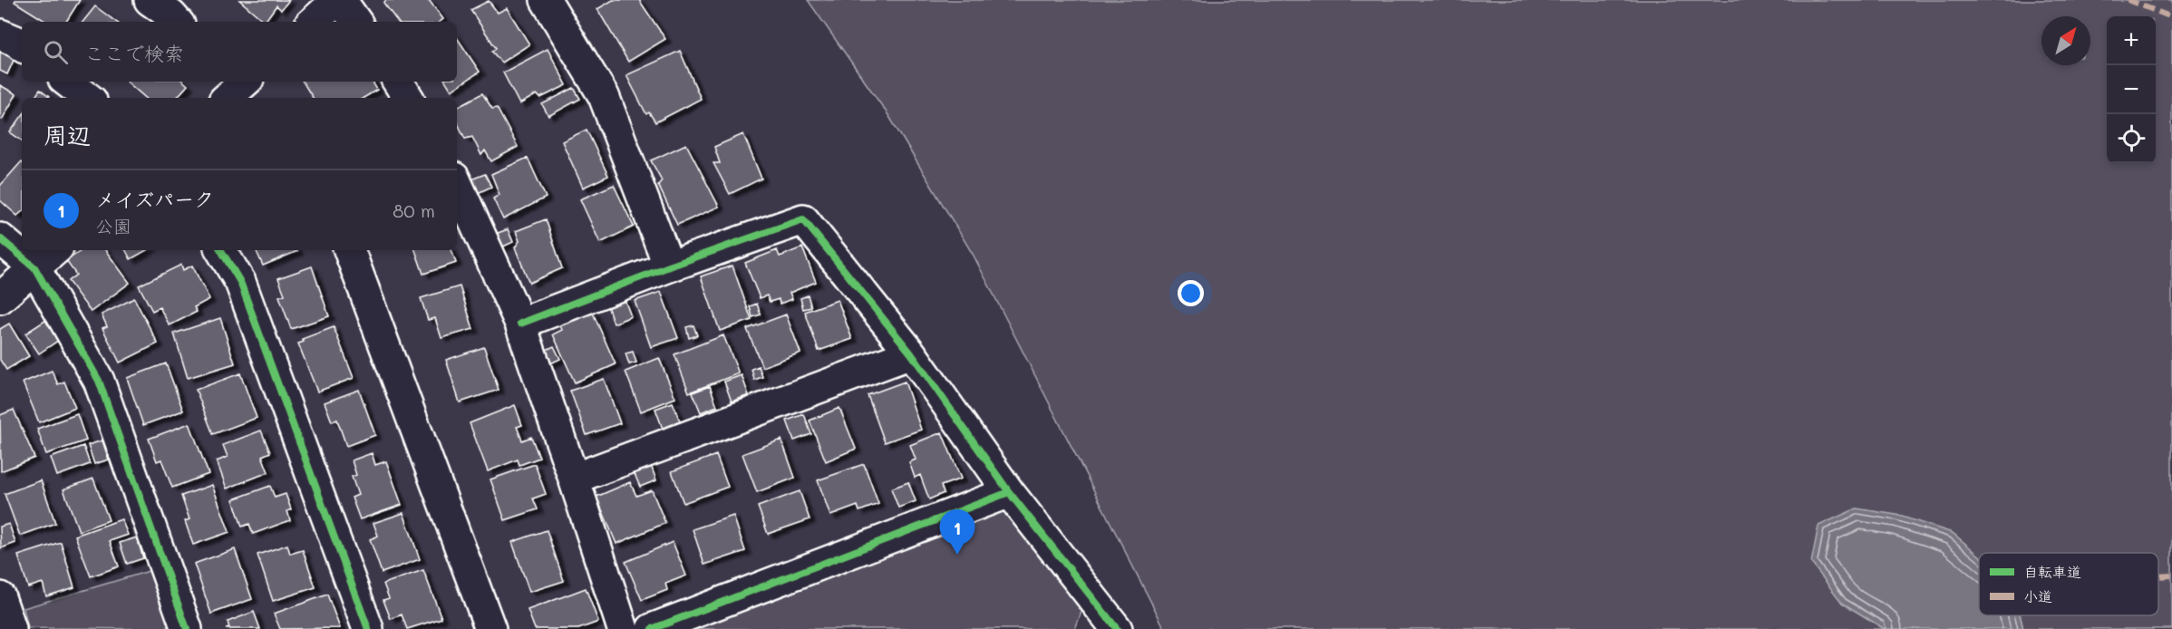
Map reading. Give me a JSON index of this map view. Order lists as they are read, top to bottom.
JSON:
{
  "legend": ["自転車道", "小道"],
  "north": "top right",
  "page": {
    "map_buttons": ["+", "−"],
    "search": "ここで検索",
    "heading": "周辺",
    "list": [
      {
        "mark": "1",
        "name": "メイズパーク",
        "note": "公園",
        "value": "80 m"
      }
    ],
    "pins": "1"
  }
}
